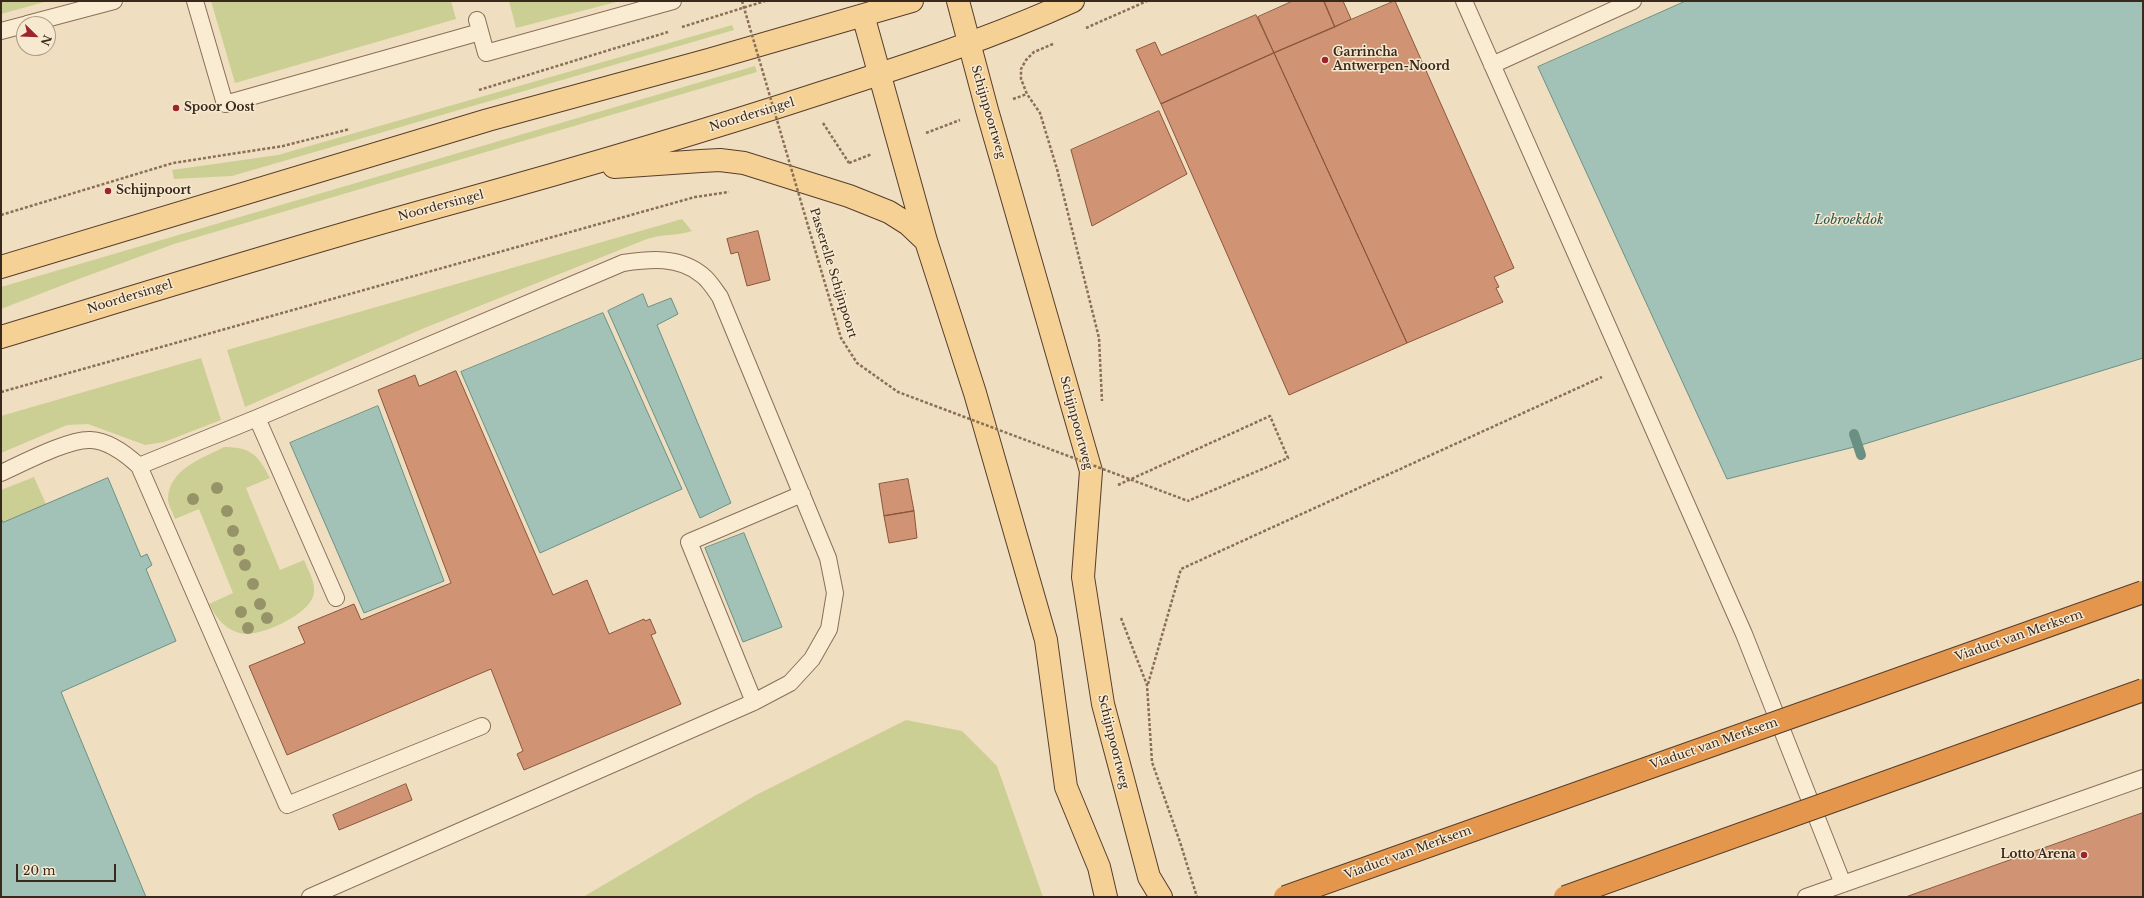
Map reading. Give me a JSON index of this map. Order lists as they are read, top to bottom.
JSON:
{
  "streets": {
    "highway": ["Viaduct van Merksem"],
    "main road": ["Schijnpoortweg", "Noordersingel"],
    "path": ["Passerelle Schijnpoort"]
  },
  "crossings": [
    ["Schijnpoortweg", "Noordersingel"]
  ],
  "water": ["Lobroekdok"],
  "places": [
    "Garrincha Antwerpen-Noord",
    "Spoor Oost",
    "Schijnpoort",
    "Lotto Arena"
  ],
  "scale_bar": "20 m",
  "north": "bottom right"
}
